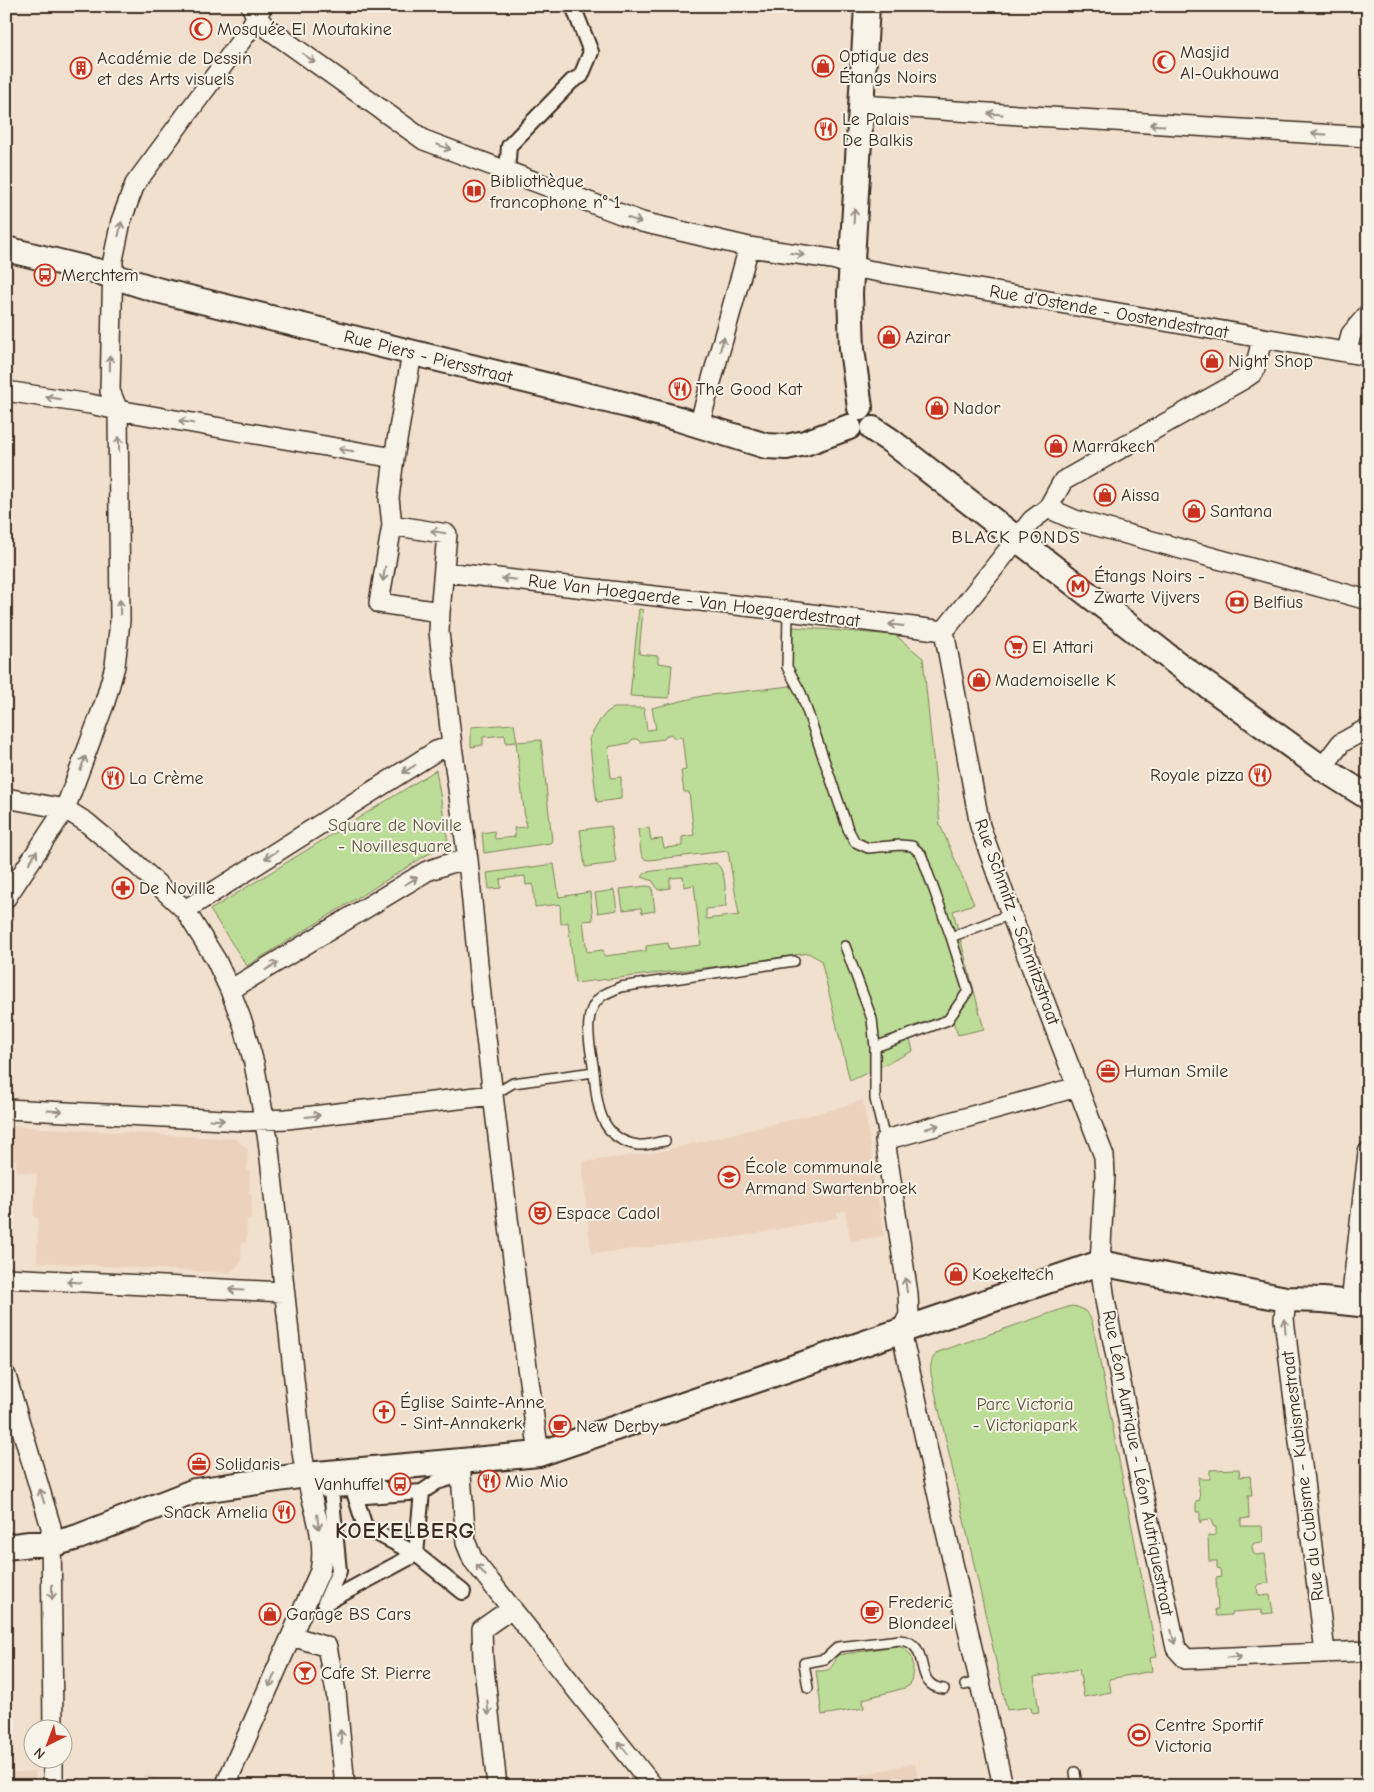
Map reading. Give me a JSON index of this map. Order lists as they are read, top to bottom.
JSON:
{
  "streets": {
    "street": [
      "Rue d'Ostende - Oostendestraat",
      "Rue Piers - Piersstraat",
      "Rue Van Hoegaerde - Van Hoegaerdestraat",
      "Rue Schmitz - Schmitzstraat",
      "Rue Léon Autrique - Léon Autriquestraat",
      "Rue du Cubisme - Kubismestraat"
    ]
  },
  "crossings": [
    ["Rue Van Hoegaerde - Van Hoegaerdestraat", "Rue Schmitz - Schmitzstraat"],
    ["Rue Schmitz - Schmitzstraat", "Rue Léon Autrique - Léon Autriquestraat"],
    ["Rue Léon Autrique - Léon Autriquestraat", "Rue du Cubisme - Kubismestraat"]
  ],
  "one_way": [
    "Rue d'Ostende - Oostendestraat",
    "Rue Van Hoegaerde - Van Hoegaerdestraat",
    "Rue Léon Autrique - Léon Autriquestraat",
    "Rue du Cubisme - Kubismestraat"
  ],
  "districts": ["BLACK PONDS", "KOEKELBERG"],
  "parks": ["Square de Noville - Novillesquare", "Parc Victoria - Victoriapark"],
  "places": {
    "mosque": ["Mosquée El Moutakine", "Masjid Al-Oukhouwa"],
    "shop": [
      "Optique des Étangs Noirs",
      "Azirar",
      "Night Shop",
      "Nador",
      "Marrakech",
      "Aissa",
      "Santana",
      "Mademoiselle K",
      "Koekeltech",
      "Garage BS Cars"
    ],
    "building": ["Académie de Dessin et des Arts visuels"],
    "restaurant": [
      "Le Palais De Balkis",
      "The Good Kat",
      "Royale pizza",
      "La Crème",
      "Mio Mio",
      "Snack Amelia"
    ],
    "library": ["Bibliothèque francophone n° 1"],
    "bus stop": ["Merchtem", "Vanhuffel"],
    "metro station": ["Étangs Noirs - Zwarte Vijvers"],
    "bank": ["Belfius"],
    "supermarket": ["El Attari"],
    "pharmacy": ["De Noville"],
    "office": ["Human Smile", "Solidaris"],
    "school or university": ["École communale Armand Swartenbroek"],
    "theatre": ["Espace Cadol"],
    "church": ["Église Sainte-Anne - Sint-Annakerk"],
    "cafe": ["New Derby", "Frederic Blondeel"],
    "bar": ["Cafe St. Pierre"],
    "sports": ["Centre Sportif Victoria"]
  },
  "north": "bottom left"
}
